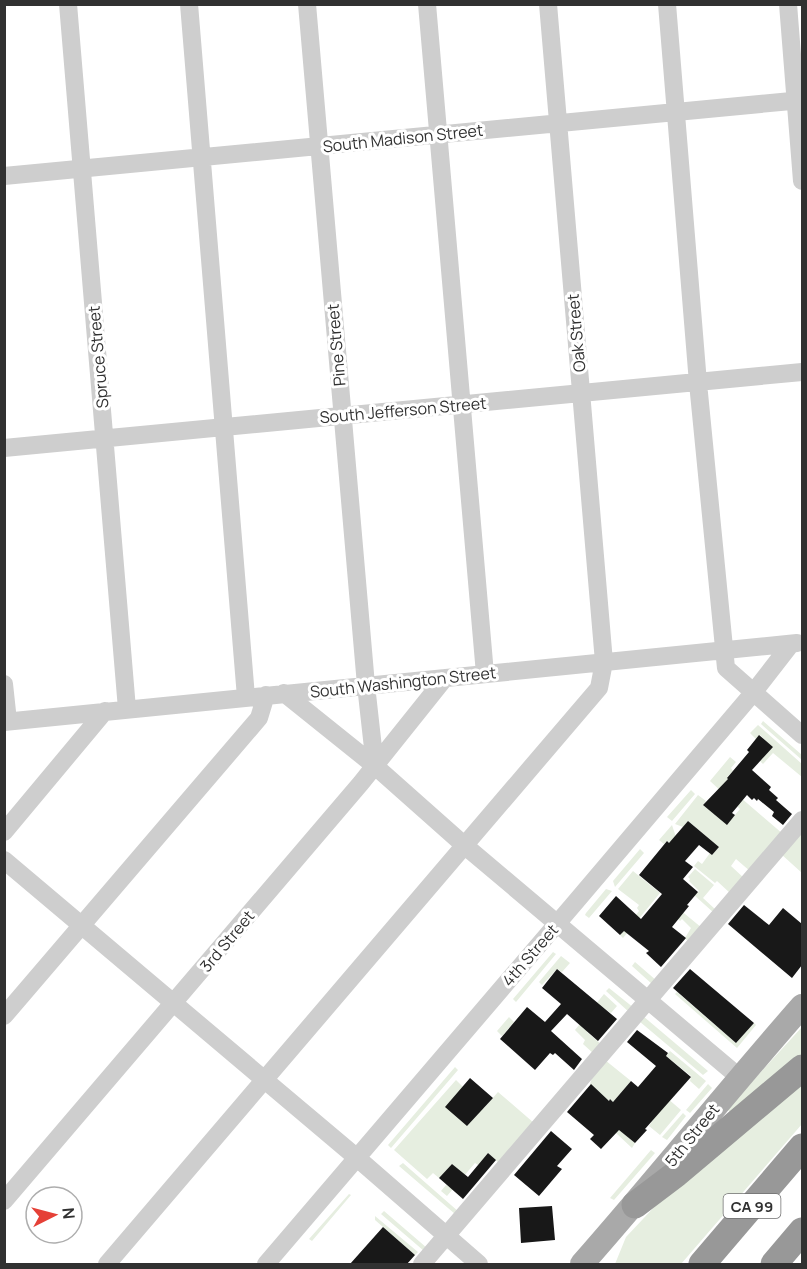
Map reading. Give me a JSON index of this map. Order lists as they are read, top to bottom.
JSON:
{
  "streets": {
    "highway": ["CA 99"],
    "main road": ["5th Street"],
    "street": [
      "South Madison Street",
      "Oak Street",
      "Pine Street",
      "Spruce Street",
      "South Jefferson Street",
      "South Washington Street",
      "3rd Street",
      "4th Street"
    ]
  },
  "crossings": [
    ["South Madison Street", "Oak Street"],
    ["South Madison Street", "Pine Street"],
    ["South Madison Street", "Spruce Street"],
    ["Oak Street", "South Jefferson Street"],
    ["Oak Street", "South Washington Street"],
    ["Pine Street", "South Jefferson Street"],
    ["Pine Street", "South Washington Street"],
    ["Pine Street", "3rd Street"],
    ["Spruce Street", "South Jefferson Street"],
    ["Spruce Street", "South Washington Street"],
    ["South Washington Street", "3rd Street"],
    ["South Washington Street", "4th Street"]
  ],
  "north": "right"
}
